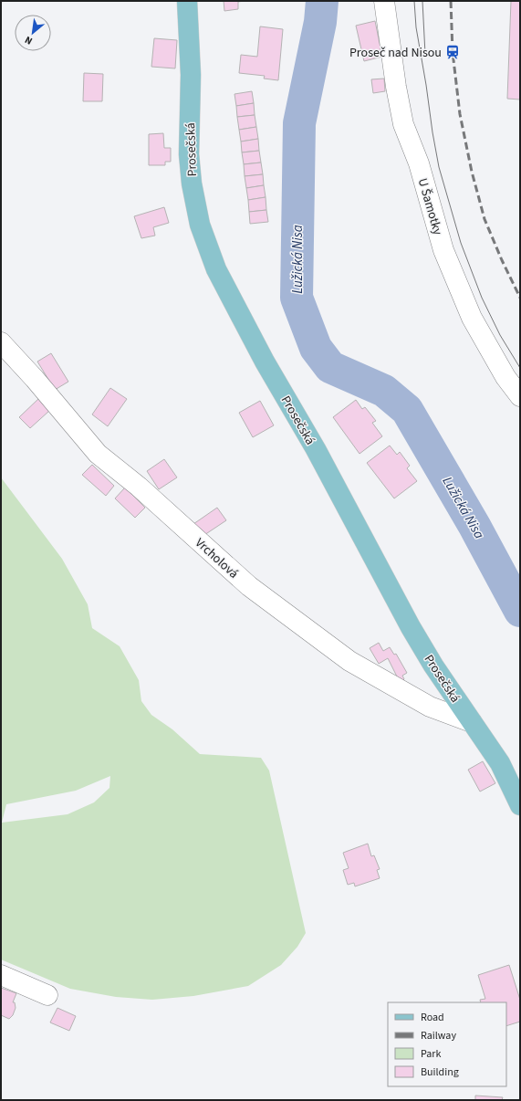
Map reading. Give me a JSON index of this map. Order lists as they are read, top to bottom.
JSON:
{
  "streets": {
    "main road": ["Prosečská"],
    "street": ["U Šamotky", "Vrcholová"]
  },
  "crossings": [
    ["Prosečská", "Vrcholová"]
  ],
  "water": ["Lužická Nisa"],
  "places": {
    "station": ["Proseč nad Nisou"]
  },
  "legend": [
    "Road",
    "Railway",
    "Park",
    "Building"
  ],
  "north": "bottom left"
}
